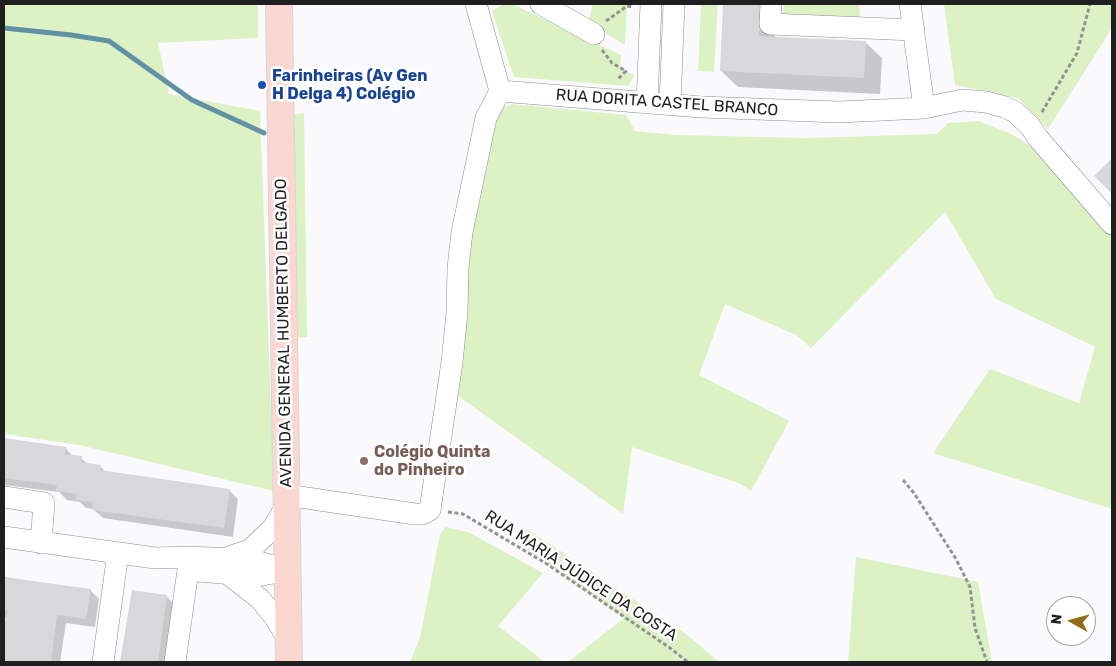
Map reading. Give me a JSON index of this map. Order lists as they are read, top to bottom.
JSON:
{
  "streets": {
    "main road": ["AVENIDA GENERAL HUMBERTO DELGADO"],
    "street": ["RUA DORITA CASTEL BRANCO"],
    "path": ["RUA MARIA JÚDICE DA COSTA"]
  },
  "places": ["Farinheiras (Av Gen H Delga 4) Colégio", "Colégio Quinta do Pinheiro"],
  "north": "left"
}
